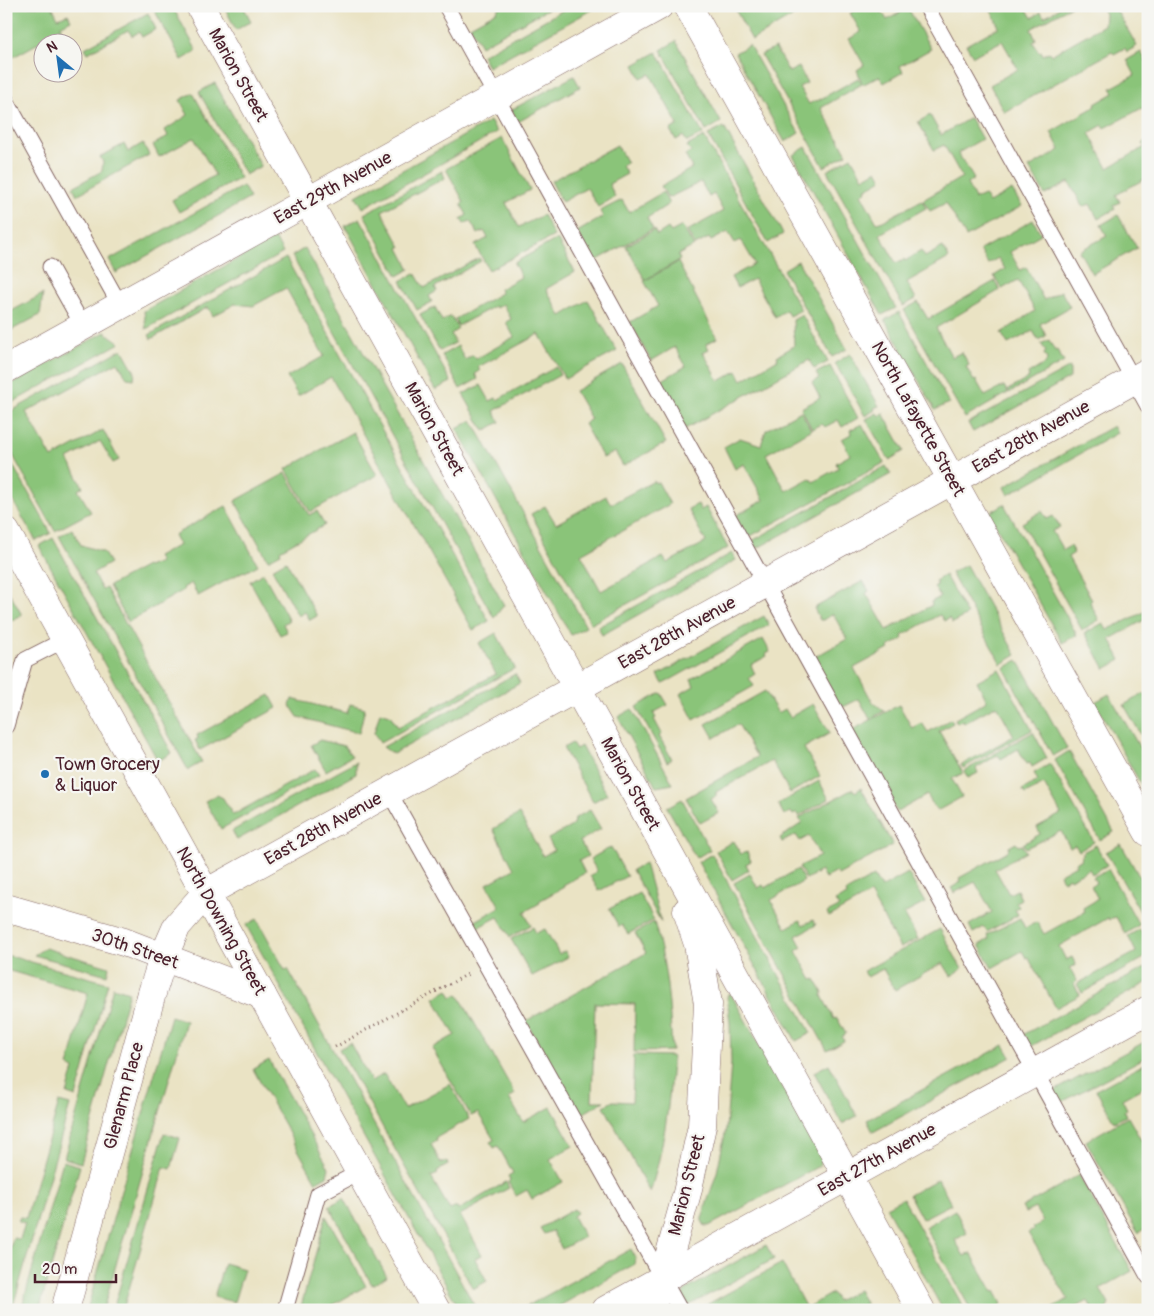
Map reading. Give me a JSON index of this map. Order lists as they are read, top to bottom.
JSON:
{
  "streets": {
    "street": [
      "Marion Street",
      "East 29th Avenue",
      "North Lafayette Street",
      "East 28th Avenue",
      "North Downing Street",
      "30th Street",
      "Glenarm Place",
      "East 27th Avenue"
    ]
  },
  "crossings": [
    ["Marion Street", "East 29th Avenue"],
    ["Marion Street", "East 28th Avenue"],
    ["Marion Street", "East 27th Avenue"],
    ["North Lafayette Street", "East 28th Avenue"],
    ["East 28th Avenue", "North Downing Street"],
    ["East 28th Avenue", "Glenarm Place"],
    ["North Downing Street", "30th Street"],
    ["North Downing Street", "Glenarm Place"],
    ["30th Street", "Glenarm Place"]
  ],
  "places": ["Town Grocery & Liquor"],
  "scale_bar": "20 m",
  "north": "top left"
}
